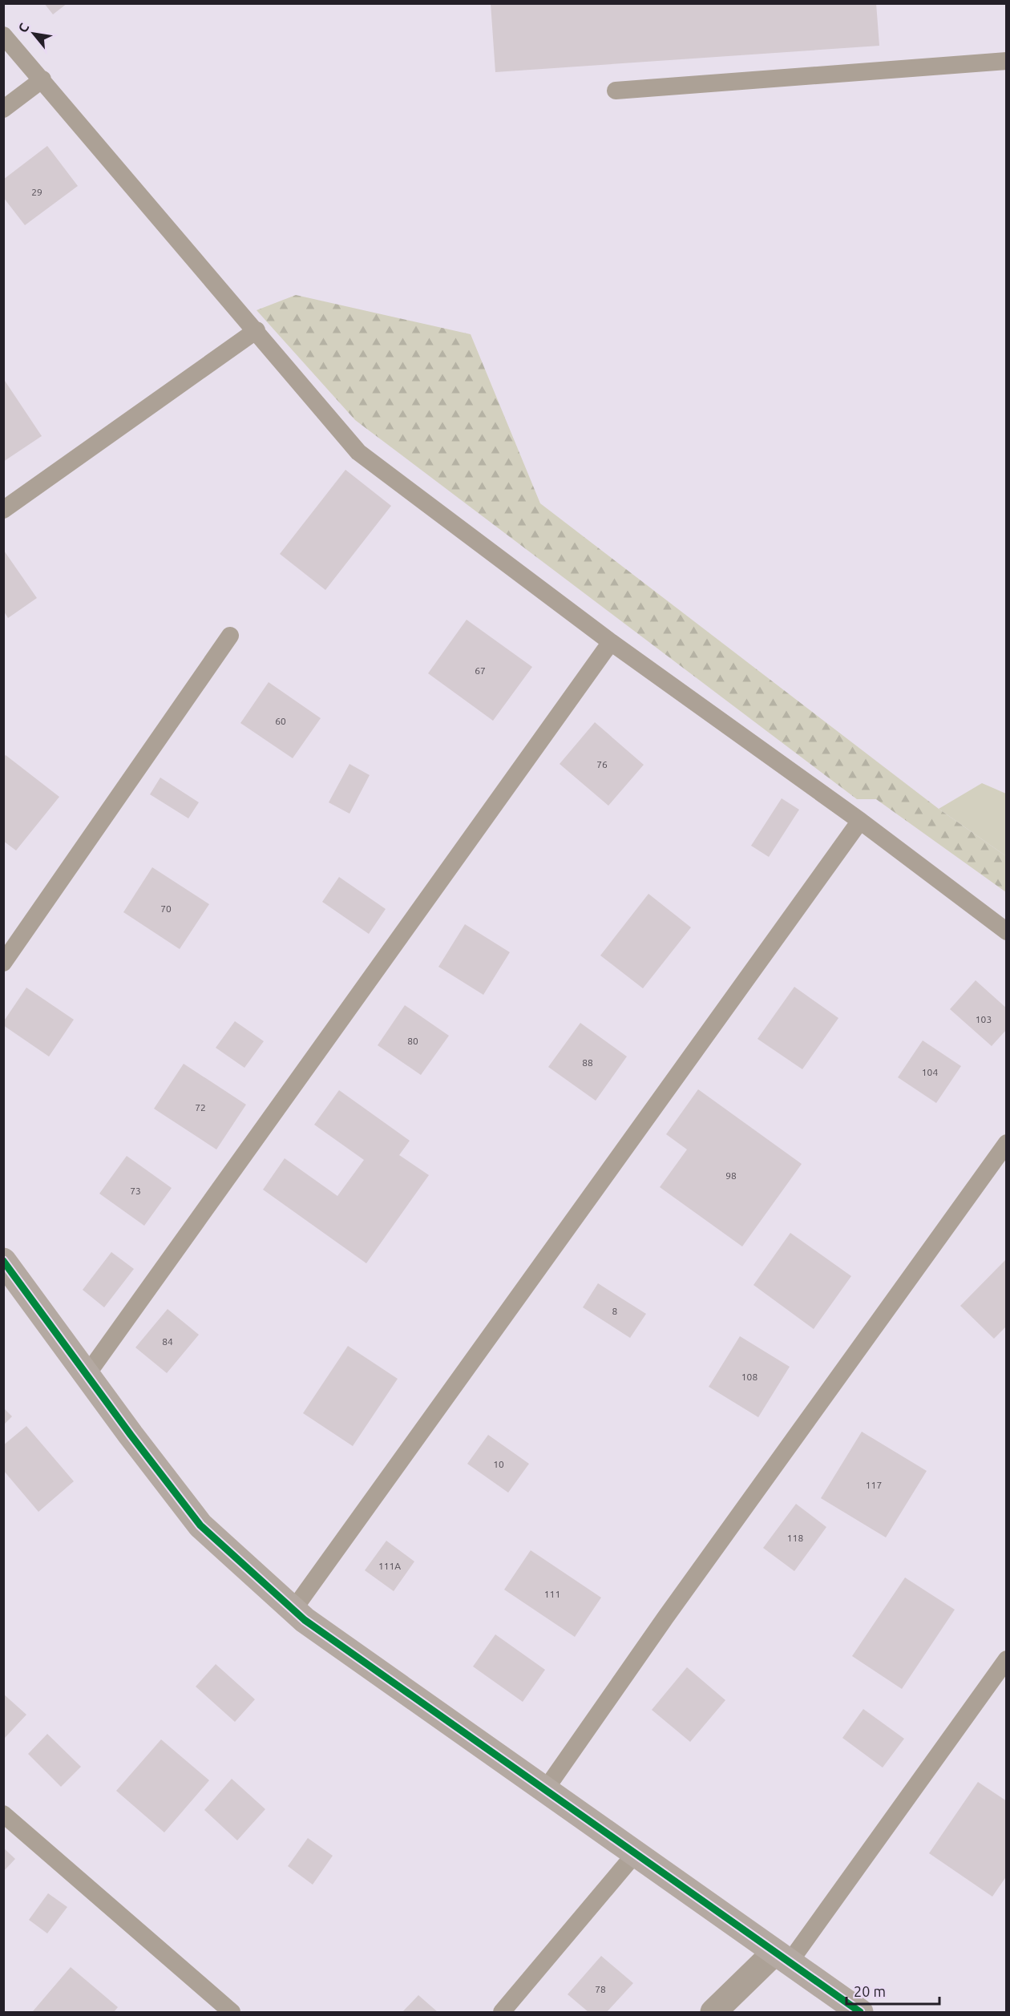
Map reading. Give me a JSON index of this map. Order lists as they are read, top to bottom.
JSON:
{
  "house_numbers": [
    "29",
    "67",
    "60",
    "76",
    "70",
    "103",
    "80",
    "88",
    "104",
    "72",
    "98",
    "73",
    "8",
    "84",
    "108",
    "10",
    "117",
    "118",
    "111А",
    "111",
    "78"
  ],
  "scale_bar": "20 m",
  "north": "top left"
}
